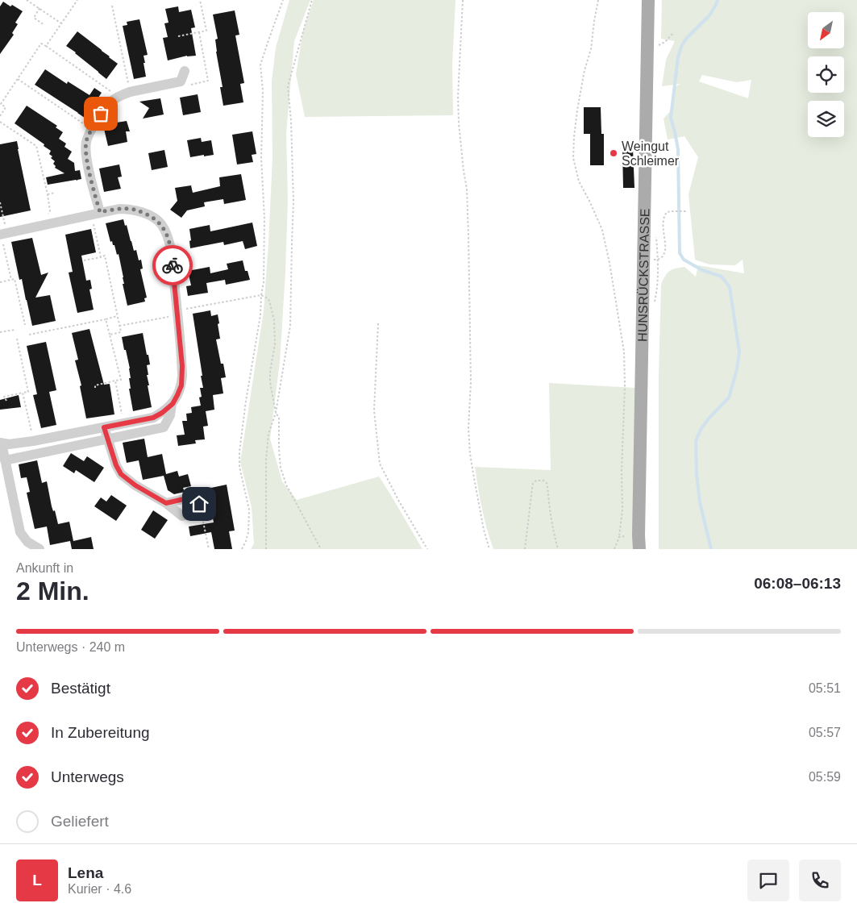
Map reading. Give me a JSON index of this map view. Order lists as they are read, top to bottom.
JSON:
{
  "streets": {
    "main road": ["HUNSRÜCKSTRASSE"]
  },
  "places": ["Weingut Schleimer"],
  "north": "bottom left",
  "page": {
    "heading": ["2 Min.", "Ankunft in", "06:08–06:13"],
    "panel": ["Lena", "Kurier · 4.6"],
    "bar": "Unterwegs · 240 m",
    "list": [
      ["Bestätigt", "05:51"],
      ["In Zubereitung", "05:57"],
      ["Unterwegs", "05:59"],
      "Geliefert"
    ],
    "round": "L"
  }
}
